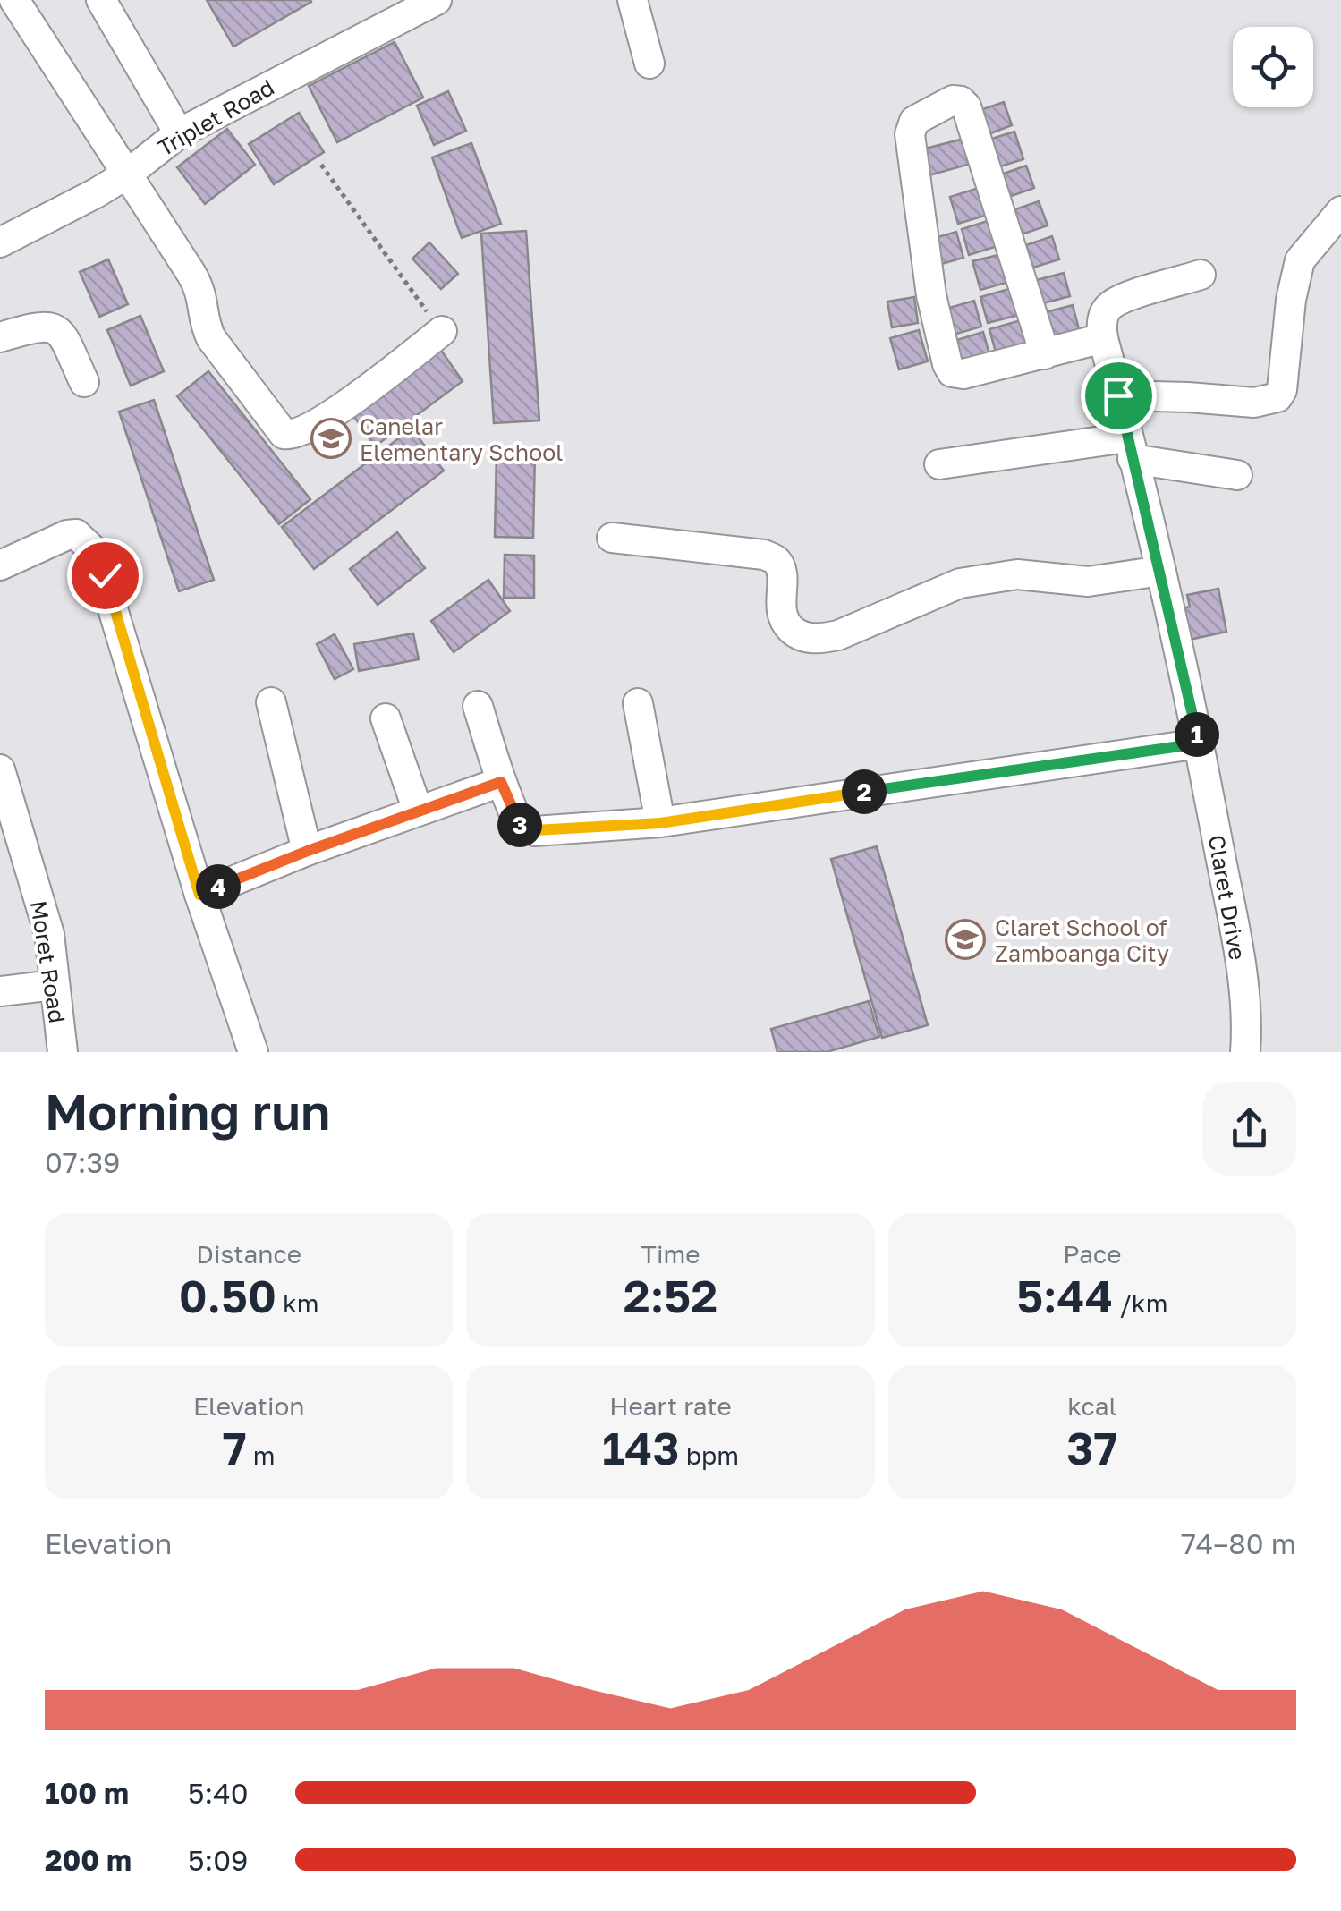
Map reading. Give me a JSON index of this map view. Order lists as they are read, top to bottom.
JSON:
{
  "streets": {
    "street": ["Triplet Road", "Claret Drive", "Moret Road"]
  },
  "places": {
    "school or university": ["Canelar Elementary School", "Claret School of Zamboanga City"]
  },
  "page": {
    "pins": [
      "1",
      "2",
      "3",
      "4"
    ],
    "heading": ["Morning run", "07:39"],
    "stats": [
      ["Distance", "0.50 km"],
      ["Time", "2:52"],
      ["Pace", "5:44 /km"],
      ["Elevation", "7 m"],
      ["Heart rate", "143 bpm"],
      ["kcal", "37"]
    ],
    "chart": ["Elevation", "74–80 m"],
    "list": [
      {
        "name": "100 m",
        "note": "5:40"
      },
      {
        "name": "200 m",
        "note": "5:09"
      }
    ]
  }
}
